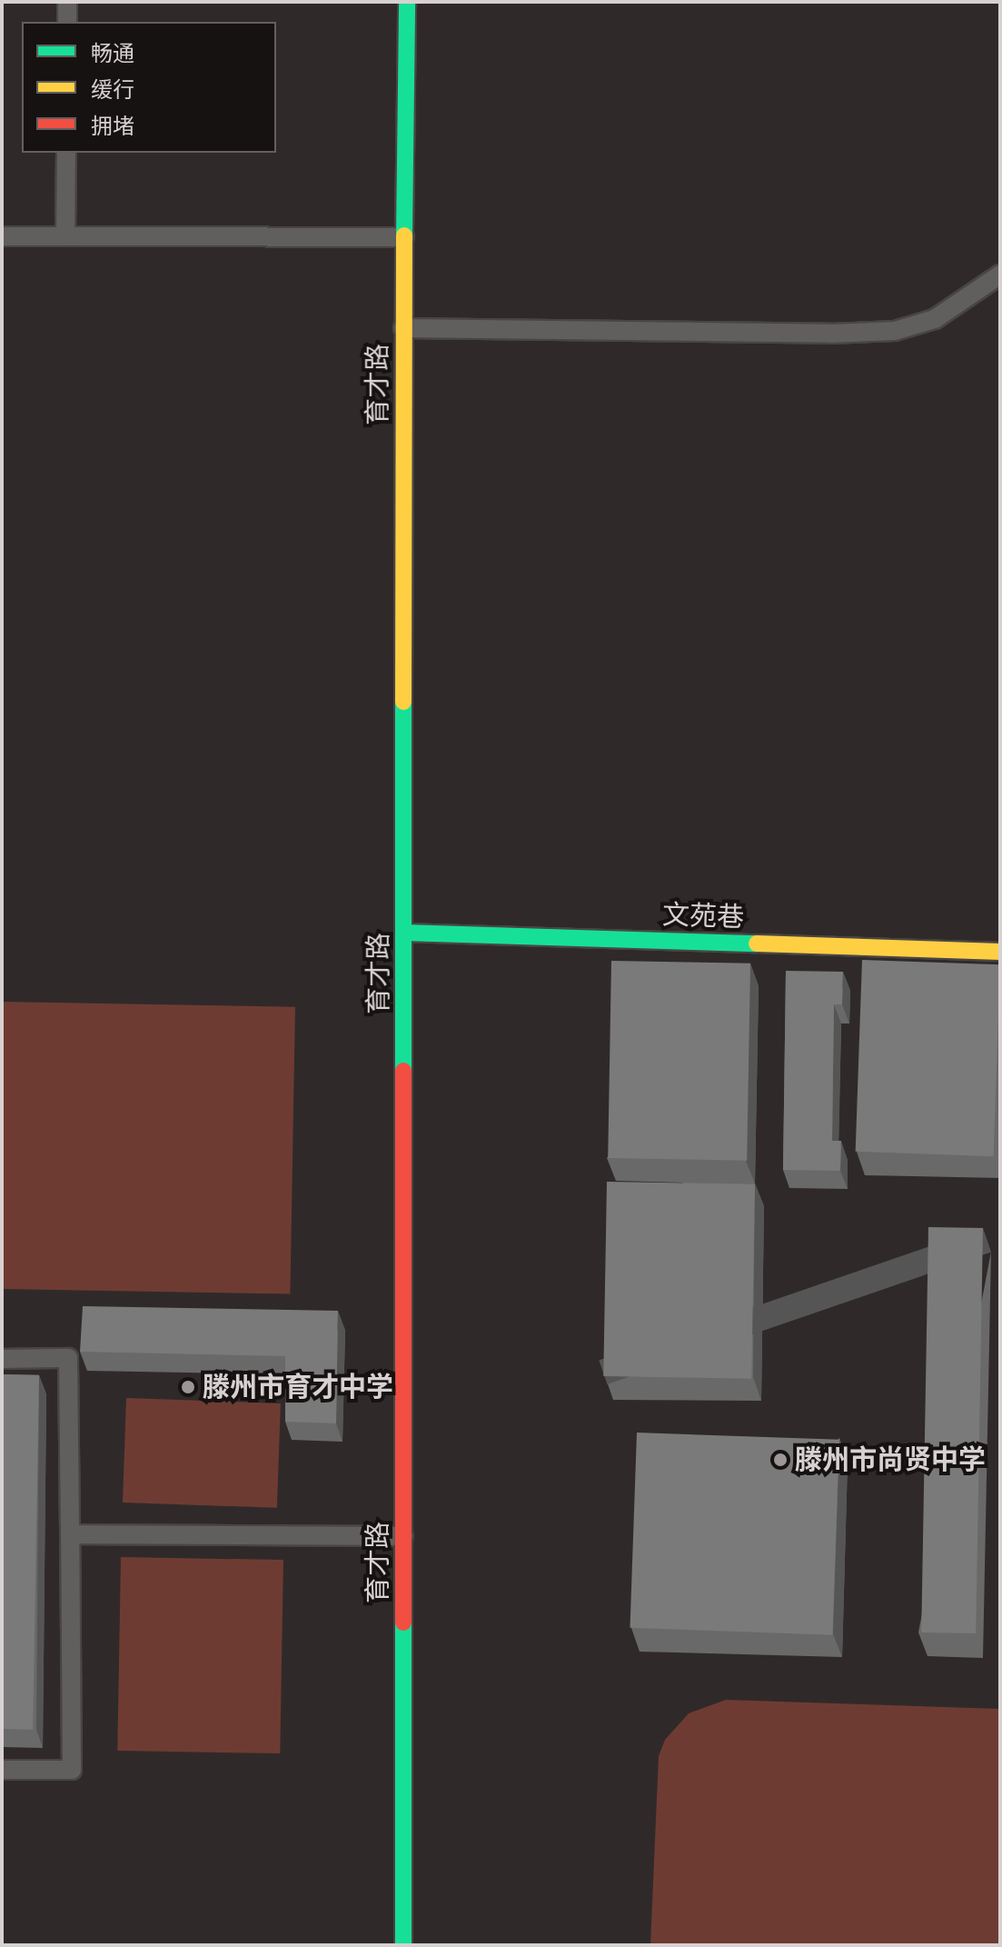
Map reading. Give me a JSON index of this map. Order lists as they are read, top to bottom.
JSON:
{
  "streets": {
    "street": ["育才路", "文苑巷"]
  },
  "crossings": [
    ["育才路", "文苑巷"]
  ],
  "places": ["滕州市育才中学", "滕州市尚贤中学"],
  "legend": ["畅通", "缓行", "拥堵"]
}
